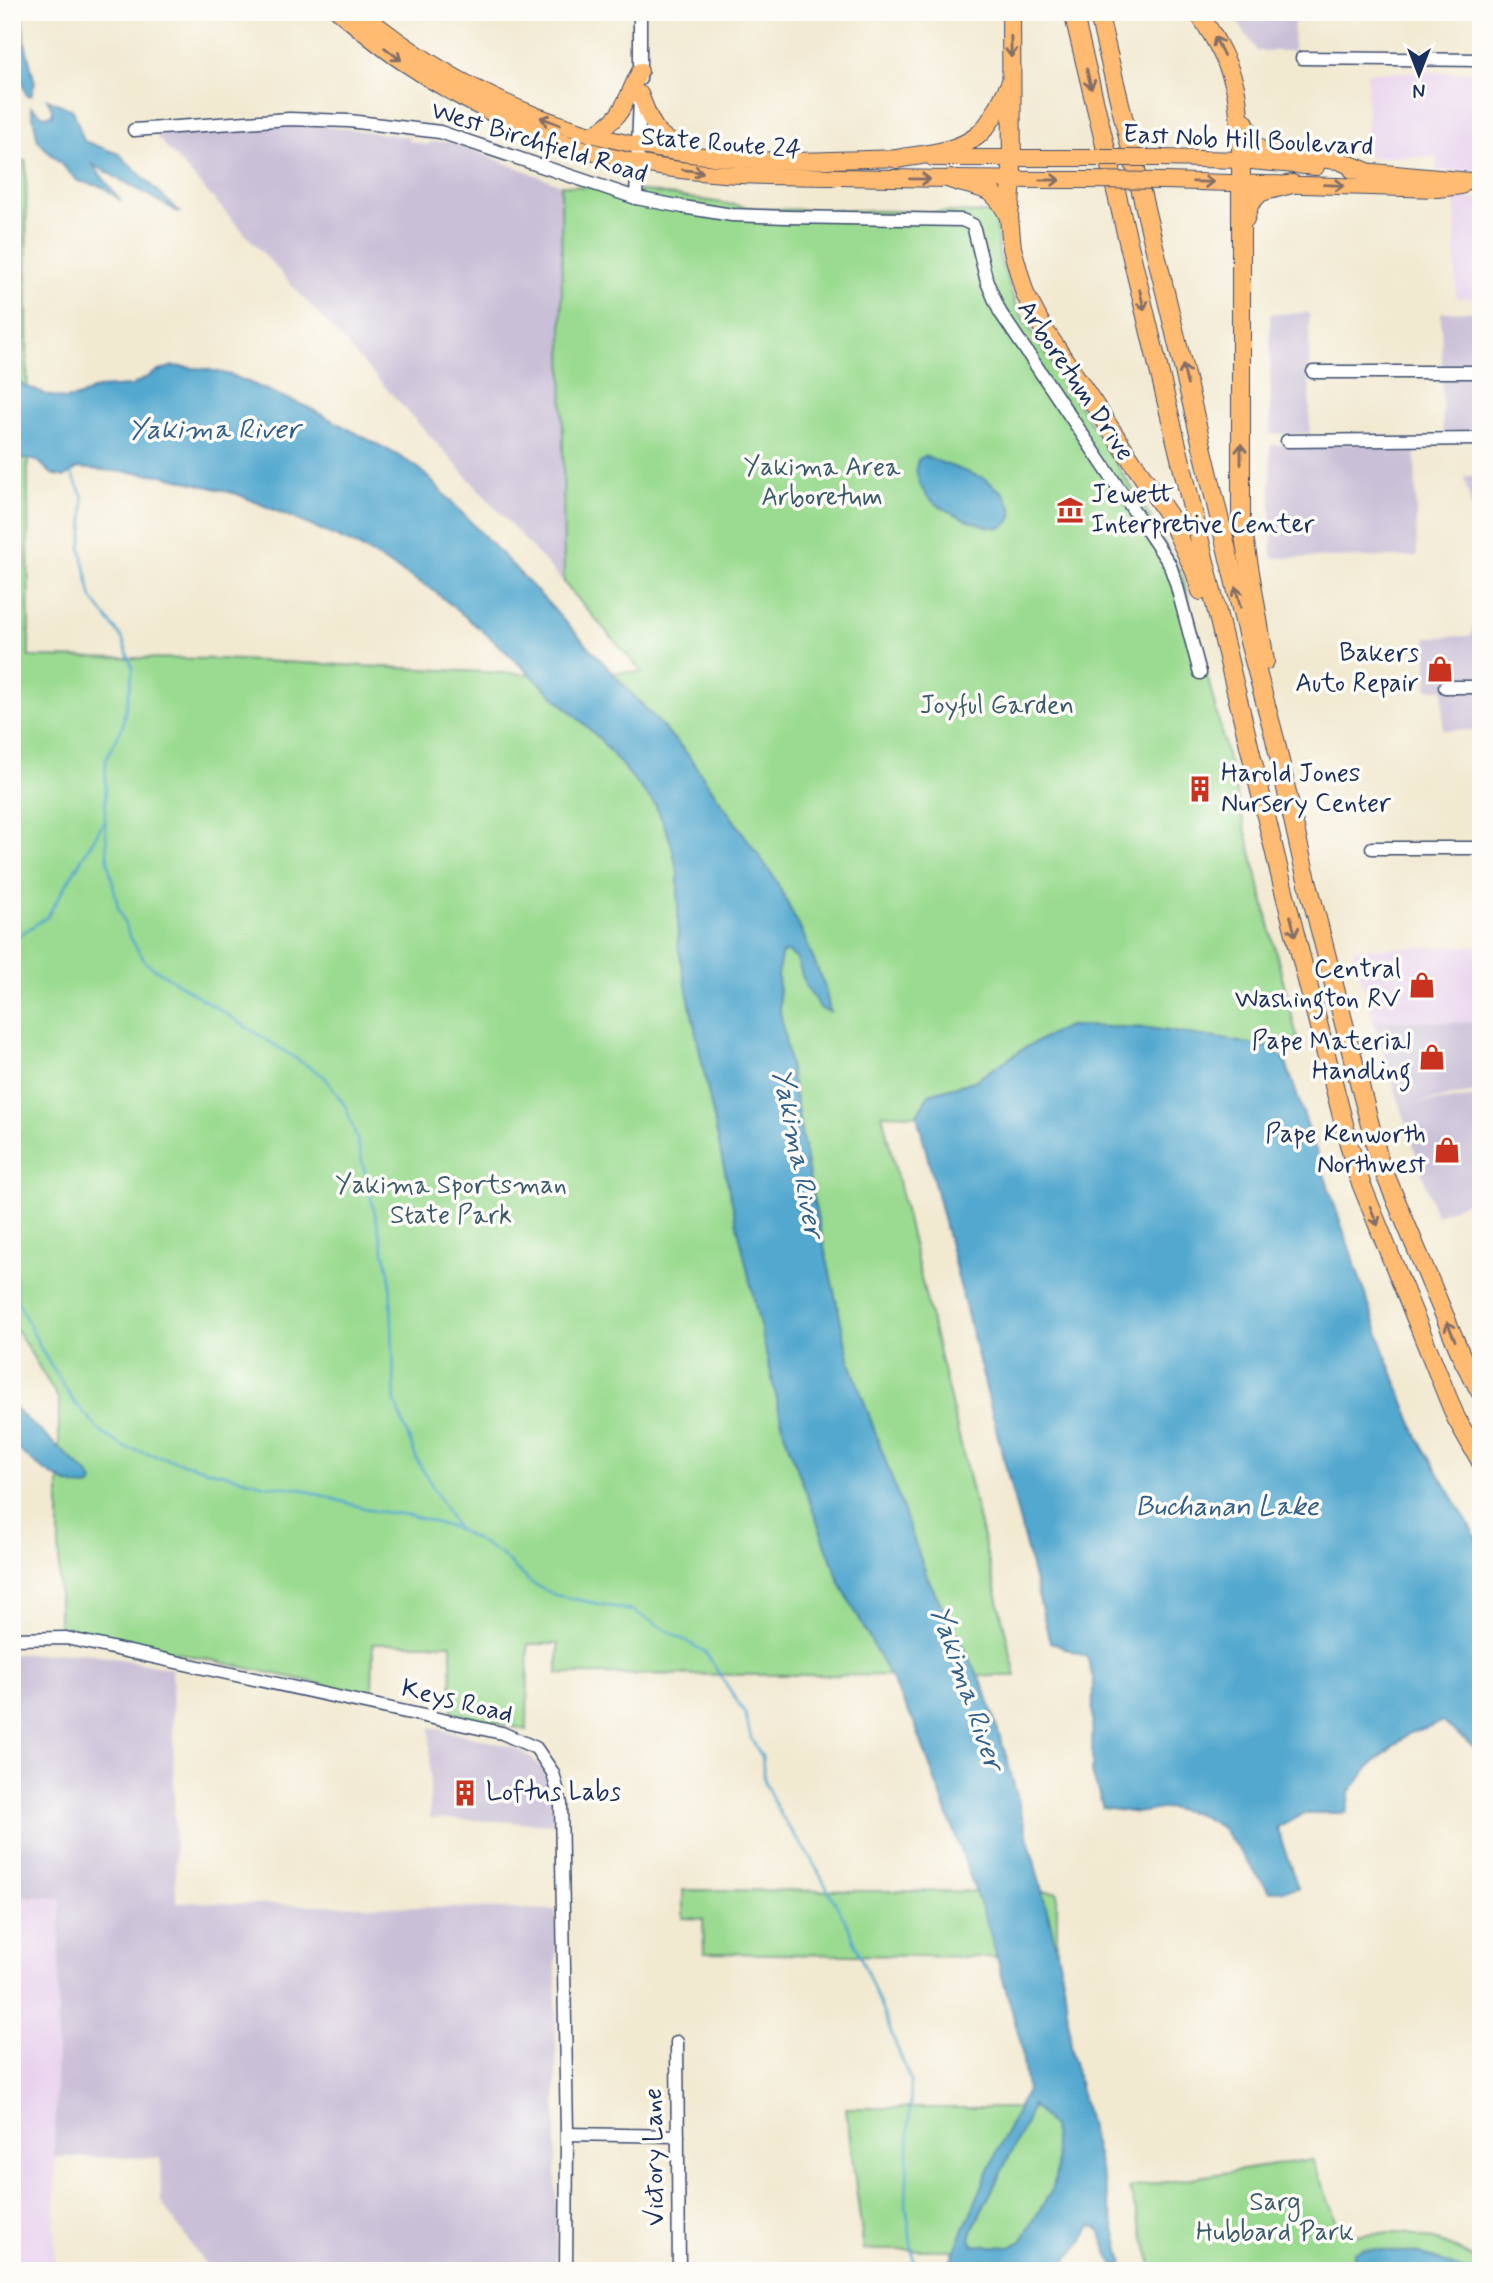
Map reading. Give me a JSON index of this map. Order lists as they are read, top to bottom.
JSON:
{
  "streets": {
    "main road": ["East Nob Hill Boulevard", "State Route 24"],
    "street": [
      "West Birchfield Road",
      "Arboretum Drive",
      "Keys Road",
      "Victory Lane"
    ]
  },
  "crossings": [
    ["East Nob Hill Boulevard", "State Route 24"],
    ["West Birchfield Road", "Arboretum Drive"]
  ],
  "water": ["Yakima River", "Buchanan Lake"],
  "parks": [
    "Yakima Area Arboretum",
    "Joyful Garden",
    "Yakima Sportsman State Park",
    "Sarg Hubbard Park"
  ],
  "places": {
    "museum": ["Jewett Interpretive Center"],
    "shop": [
      "Bakers Auto Repair",
      "Central Washington RV",
      "Pape Material Handling",
      "Pape Kenworth Northwest"
    ],
    "building": ["Harold Jones Nursery Center", "Loftus Labs"]
  },
  "north": "bottom"
}
